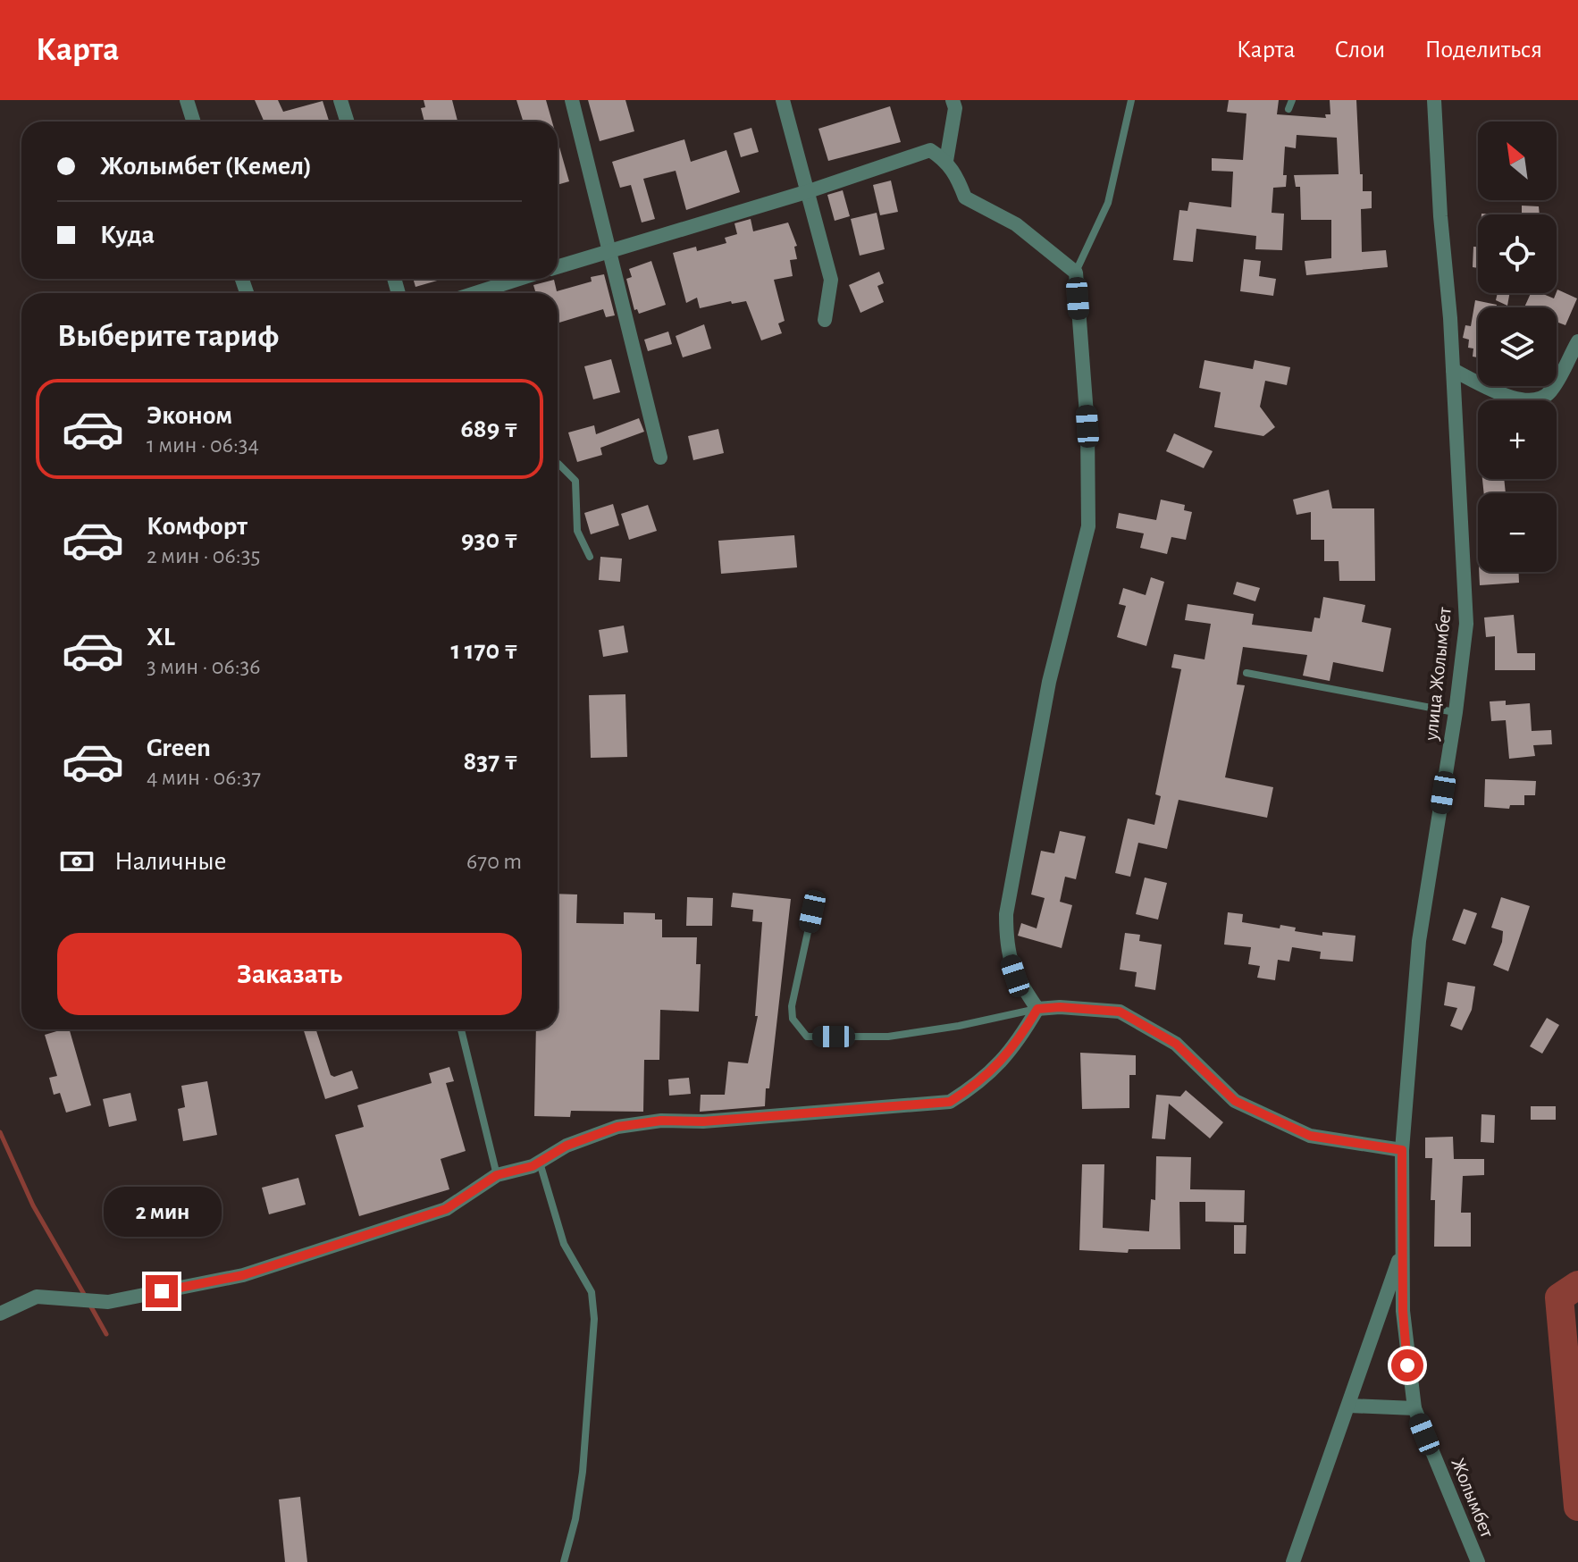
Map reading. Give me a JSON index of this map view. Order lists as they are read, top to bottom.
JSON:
{
  "streets": {
    "street": ["улица Жолымбет", "Жолымбет"]
  },
  "crossings": [
    ["улица Жолымбет", "Жолымбет"]
  ],
  "north": "top left",
  "page": {
    "header": "Карта",
    "nav": ["Карта", "Слои", "Поделиться"],
    "map_buttons": ["+", "−"],
    "banner": ["Жолымбет (Кемел)", "Куда"],
    "heading": "Выберите тариф",
    "list": [
      {
        "name": "Эконом",
        "note": "1 мин · 06:34",
        "value": "689 ₸"
      },
      {
        "name": "Комфорт",
        "note": "2 мин · 06:35",
        "value": "930 ₸"
      },
      {
        "name": "XL",
        "note": "3 мин · 06:36",
        "value": "1 170 ₸"
      },
      {
        "name": "Green",
        "note": "4 мин · 06:37",
        "value": "837 ₸"
      }
    ],
    "pay": ["Наличные", "670 m"],
    "buttons": "Заказать",
    "bubble": "2 мин"
  }
}
